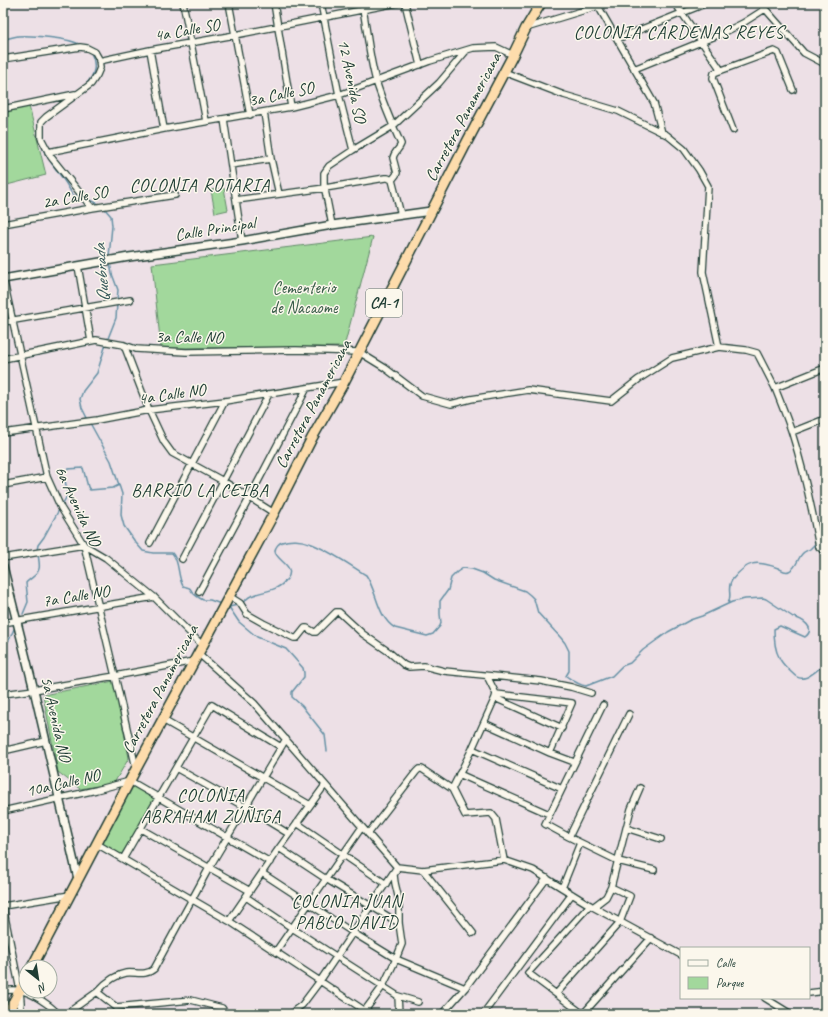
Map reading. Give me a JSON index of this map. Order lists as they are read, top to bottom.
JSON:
{
  "streets": {
    "highway": ["Carretera Panamericana", "CA-1"],
    "street": [
      "4a Calle SO",
      "12 Avenida SO",
      "3a Calle SO",
      "2a Calle SO",
      "Calle Principal",
      "3a Calle NO",
      "4a Calle NO",
      "6a Avenida NO",
      "7a Calle NO",
      "5a Avenida NO",
      "10a Calle NO"
    ]
  },
  "crossings": [
    ["4a Calle SO", "12 Avenida SO"],
    ["12 Avenida SO", "3a Calle SO"],
    ["3a Calle SO", "Carretera Panamericana"],
    ["Carretera Panamericana", "Calle Principal"],
    ["Carretera Panamericana", "3a Calle NO"],
    ["Carretera Panamericana", "4a Calle NO"],
    ["Carretera Panamericana", "6a Avenida NO"],
    ["Carretera Panamericana", "5a Avenida NO"],
    ["Carretera Panamericana", "10a Calle NO"],
    ["Calle Principal", "6a Avenida NO"],
    ["3a Calle NO", "6a Avenida NO"],
    ["4a Calle NO", "6a Avenida NO"],
    ["6a Avenida NO", "7a Calle NO"],
    ["7a Calle NO", "5a Avenida NO"],
    ["5a Avenida NO", "10a Calle NO"]
  ],
  "districts": [
    "COLONIA CÁRDENAS REYES",
    "COLONIA ROTARIA",
    "BARRIO LA CEIBA",
    "COLONIA ABRAHAM ZÚÑIGA",
    "COLONIA JUAN PABLO DAVID"
  ],
  "water": ["Quebrada"],
  "parks": ["Cementerio de Nacaome"],
  "legend": ["Calle", "Parque"],
  "north": "bottom right"
}
